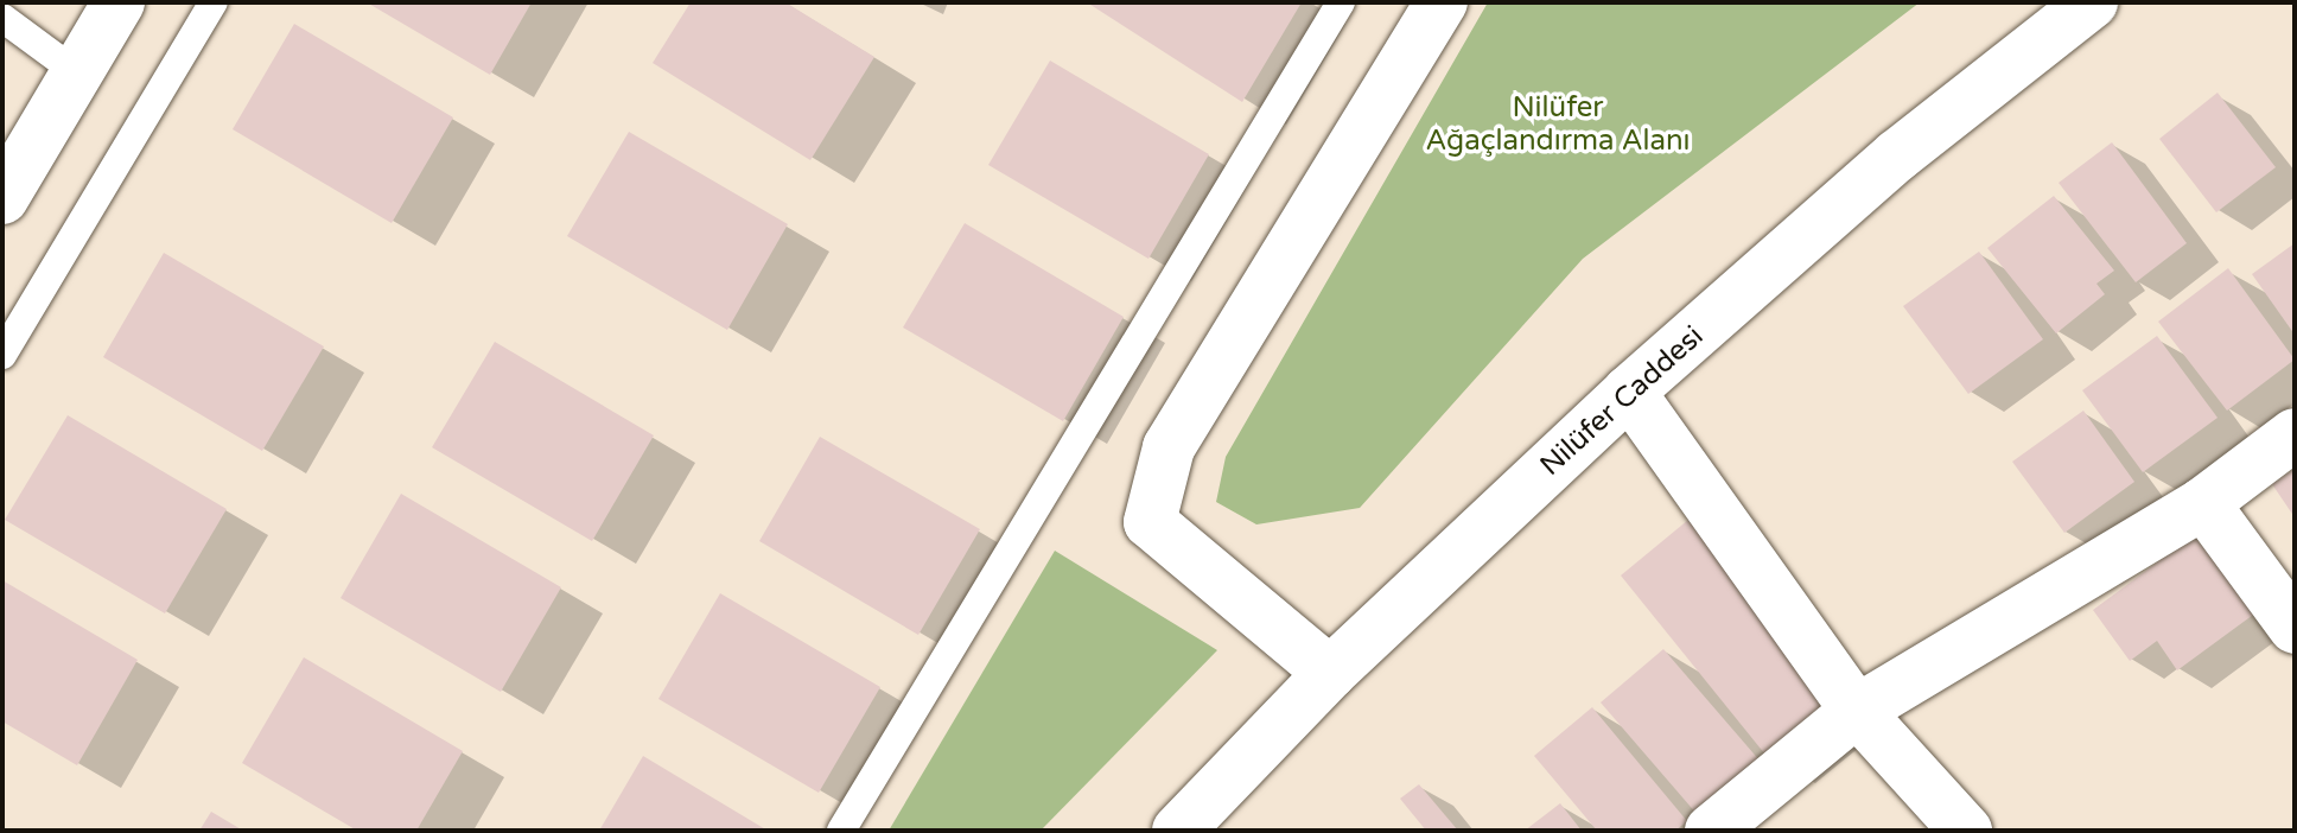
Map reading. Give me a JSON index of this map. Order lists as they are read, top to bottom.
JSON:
{
  "streets": {
    "street": ["Nilüfer Caddesi"]
  },
  "parks": ["Nilüfer Ağaçlandırma Alanı"]
}
